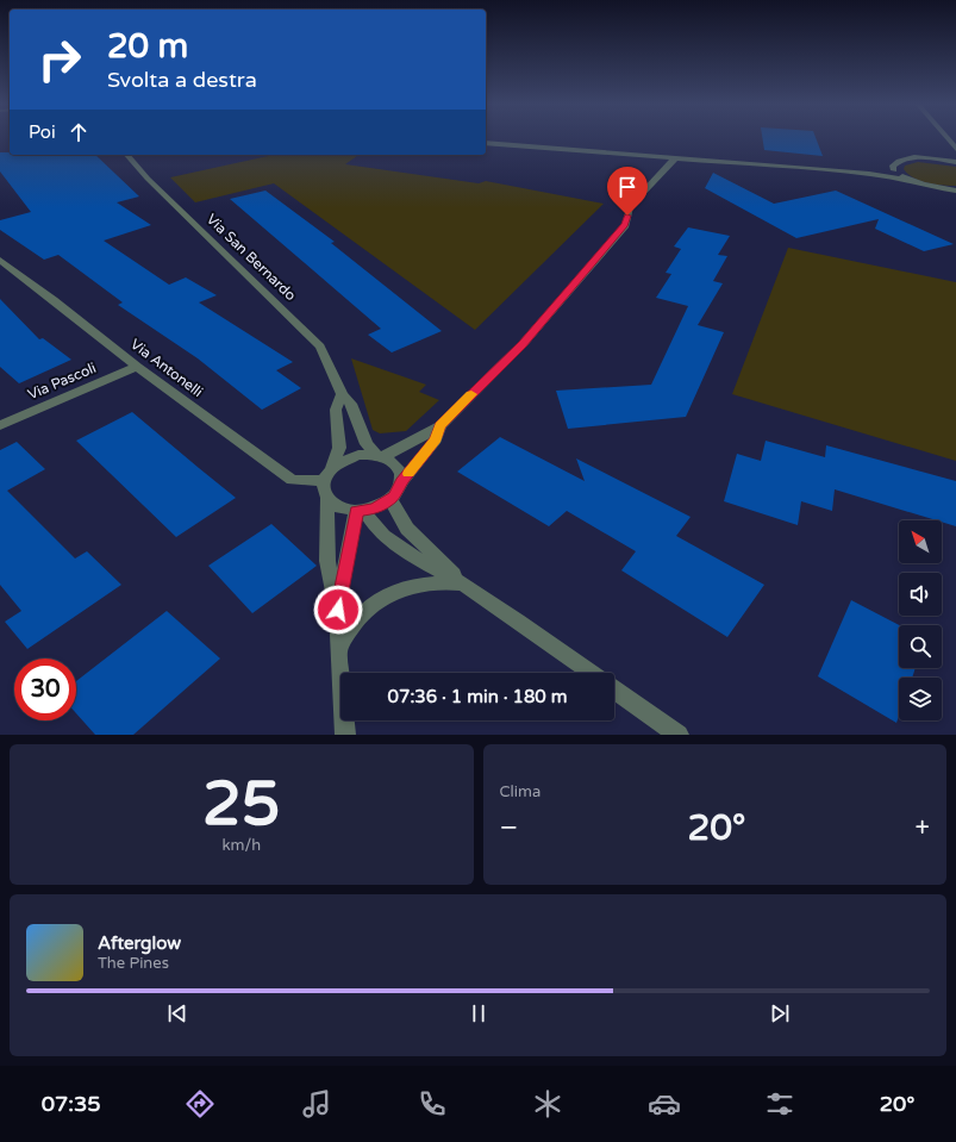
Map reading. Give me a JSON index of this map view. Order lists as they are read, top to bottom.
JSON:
{
  "streets": {
    "street": ["Via San Bernardo", "Via Antonelli", "Via Pascoli"]
  },
  "crossings": [
    ["Via San Bernardo", "Via Antonelli"],
    ["Via Antonelli", "Via Pascoli"]
  ],
  "north": "top left",
  "page": {
    "turn": ["20 m", "Svolta a destra"],
    "then": "Poi",
    "limit": "30",
    "trip": "07:36 · 1 min · 180 m",
    "tile": [
      ["25", "km/h"],
      "Clima"
    ],
    "heat": ["−", "20°", "+"],
    "song": ["Afterglow", "The Pines"],
    "tabs": ["07:35", "20°"]
  }
}
